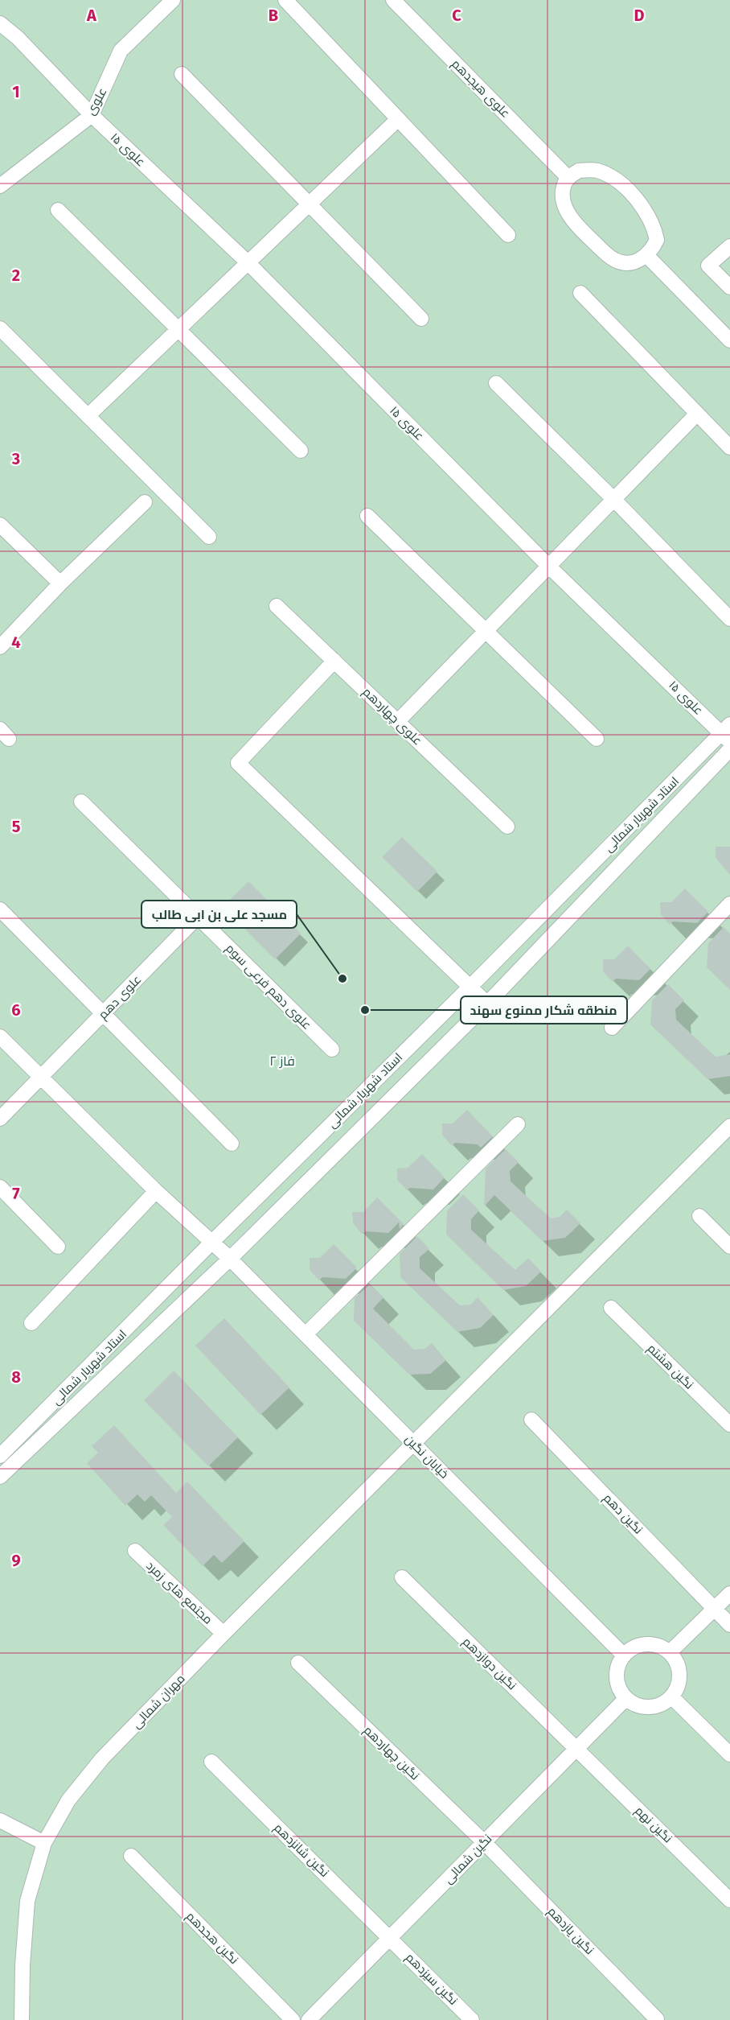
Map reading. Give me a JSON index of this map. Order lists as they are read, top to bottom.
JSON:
{
  "streets": {
    "street": [
      "علوی هیجدهم",
      "علوی",
      "علوی ۱۵",
      "علوی چهاردهم",
      "استاد شهریار شمالی",
      "علوی دهم فرعی سوم",
      "علوی دهم",
      "نگین هشتم",
      "خیابان نگین",
      "نگین دهم",
      "مجتمع های زمرد",
      "نگین دوازدهم",
      "مهران شمالی",
      "نگین چهاردهم",
      "نگین نهم",
      "نگین شانزدهم",
      "نگین شمالی",
      "نگین یازدهم",
      "نگین هجدهم",
      "نگین سیزدهم"
    ]
  },
  "crossings": [
    ["علوی", "علوی ۱۵"],
    ["علوی ۱۵", "استاد شهریار شمالی"],
    ["استاد شهریار شمالی", "خیابان نگین"],
    ["علوی دهم فرعی سوم", "علوی دهم"],
    ["علوی دهم", "خیابان نگین"],
    ["خیابان نگین", "مهران شمالی"],
    ["خیابان نگین", "نگین شمالی"],
    ["مجتمع های زمرد", "مهران شمالی"],
    ["نگین دوازدهم", "نگین نهم"],
    ["نگین دوازدهم", "نگین شمالی"],
    ["نگین چهاردهم", "نگین شمالی"],
    ["نگین چهاردهم", "نگین یازدهم"],
    ["نگین نهم", "نگین شمالی"],
    ["نگین شانزدهم", "نگین شمالی"],
    ["نگین شانزدهم", "نگین سیزدهم"],
    ["نگین شمالی", "نگین یازدهم"],
    ["نگین شمالی", "نگین سیزدهم"]
  ],
  "districts": ["فاز ۲"],
  "places": ["مسجد علی بن ابی طالب", "منطقه شکار ممنوع سهند"],
  "grid": {
    "columns": [
      "A",
      "B",
      "C",
      "D"
    ],
    "rows": [
      "1",
      "2",
      "3",
      "4",
      "5",
      "6",
      "7",
      "8",
      "9"
    ]
  }
}
